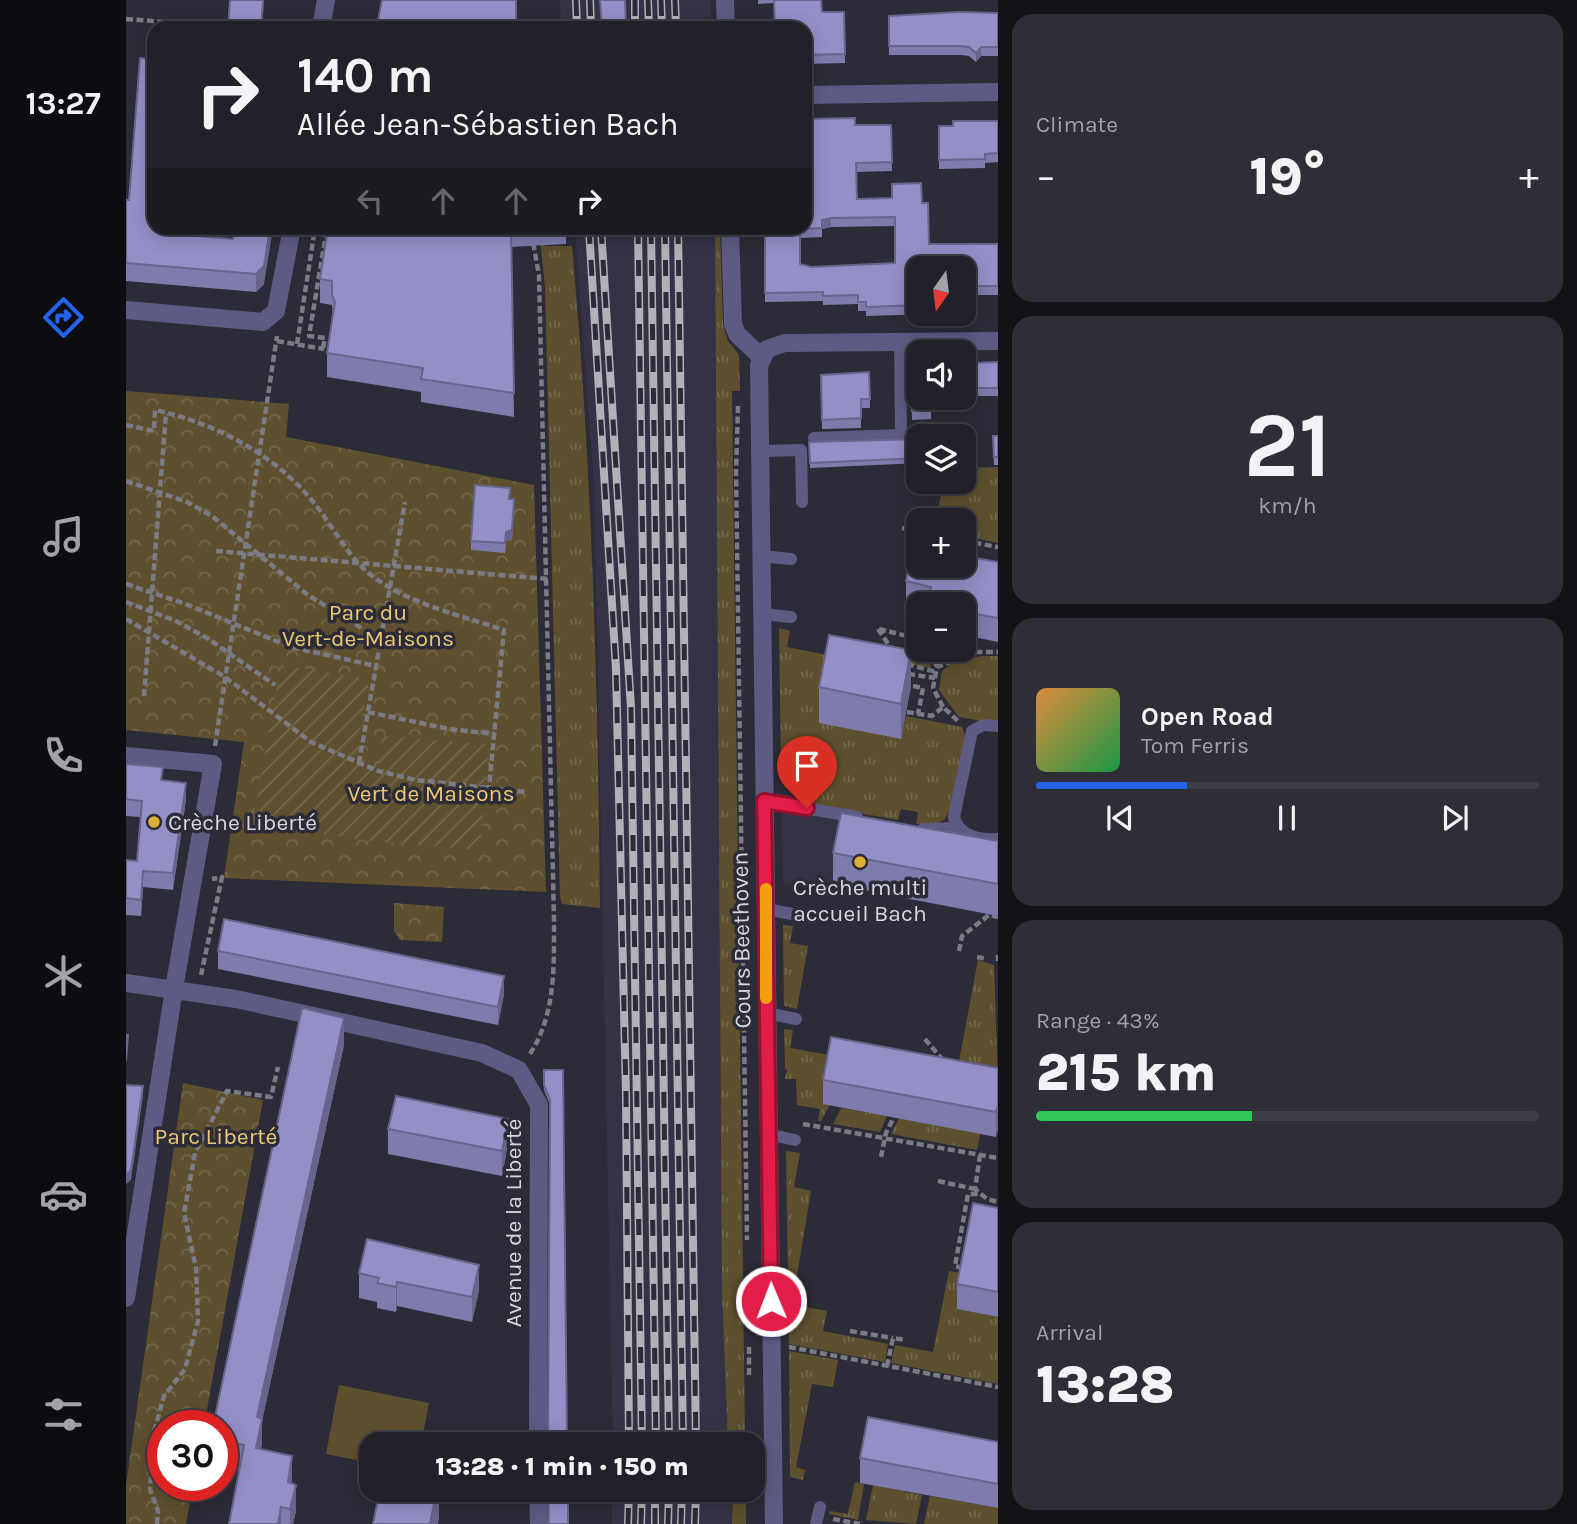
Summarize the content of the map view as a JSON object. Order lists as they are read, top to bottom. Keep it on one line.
{"streets":{"street":["Cours Beethoven","Avenue de la Liberté"]},"parks":["Parc du Vert-de-Maisons","Vert de Maisons","Parc Liberté"],"places":["Crèche Liberté","Crèche multi accueil Bach"],"north":"bottom","page":{"tabs":"13:27","tile":["Climate",["21","km/h"],["Range · 43%","215 km"],["Arrival","13:28"]],"turn":["140 m","Allée Jean-Sébastien Bach"],"heat":["−","19°","+"],"map_buttons":["+","−"],"song":["Open Road","Tom Ferris"],"limit":"30","trip":"13:28 · 1 min · 150 m"}}
